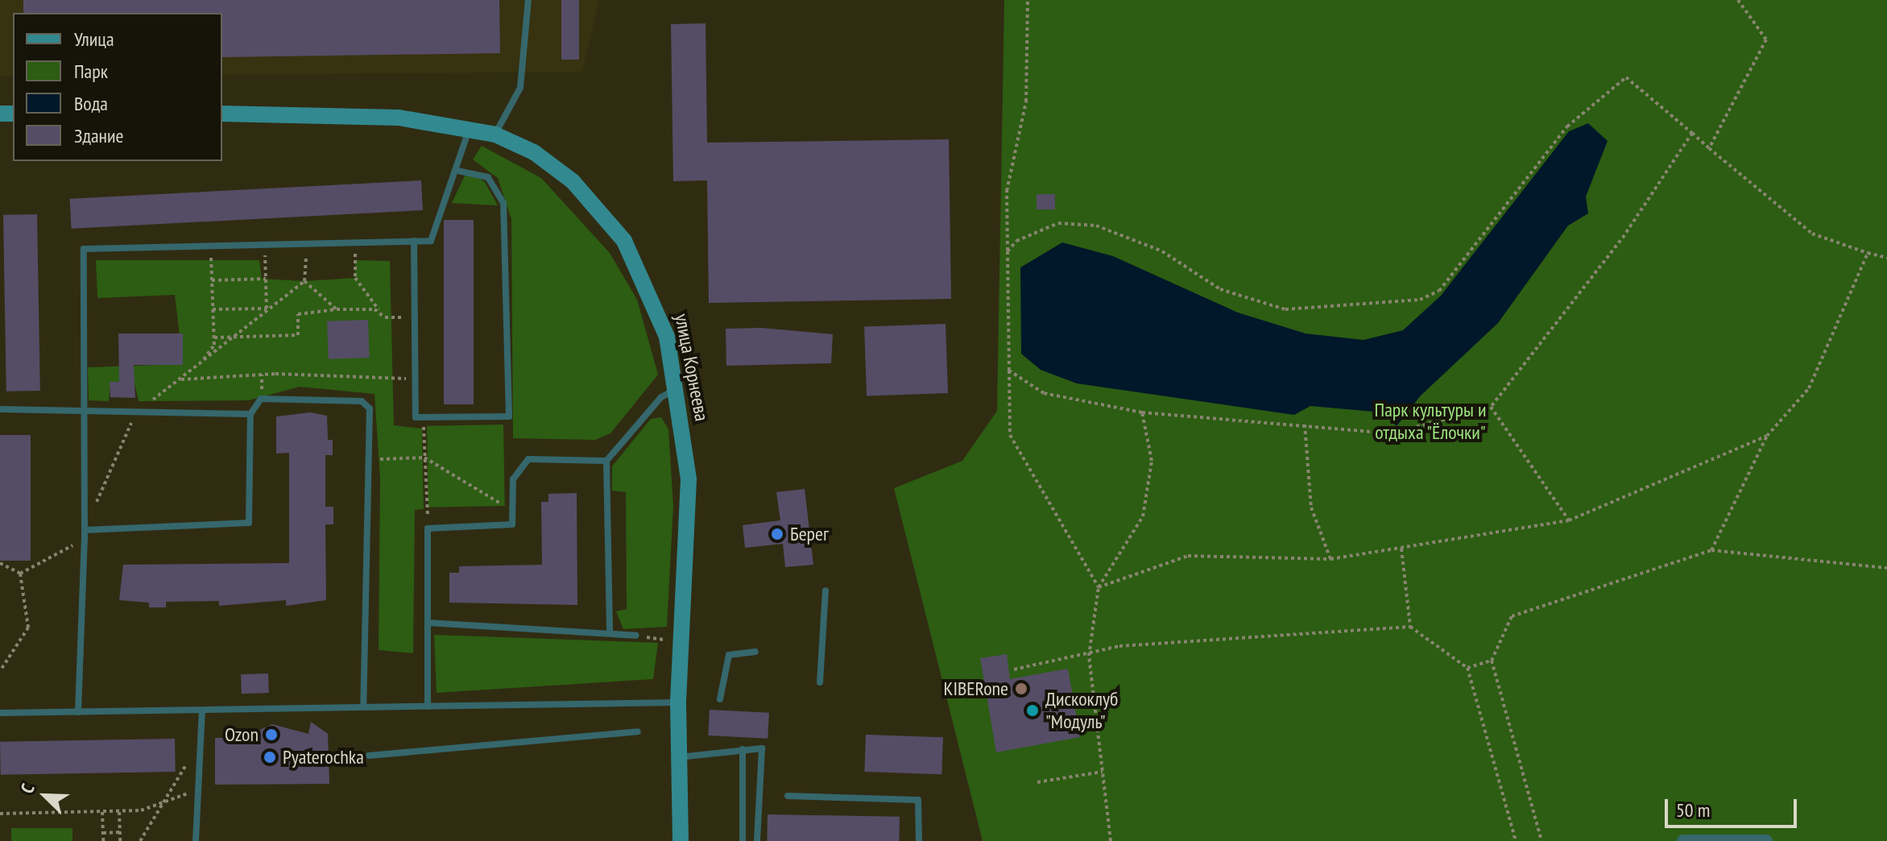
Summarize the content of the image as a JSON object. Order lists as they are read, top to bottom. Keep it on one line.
{"streets":{"street":["улица Корнеева"]},"parks":["Парк культуры и отдыха \"Ёлочки\""],"places":["Берег","KIBERone","Дискоклуб \"Модуль\"","Ozon","Pyaterochka"],"legend":["Улица","Парк","Вода","Здание"],"scale_bar":"50 m","north":"top left"}
